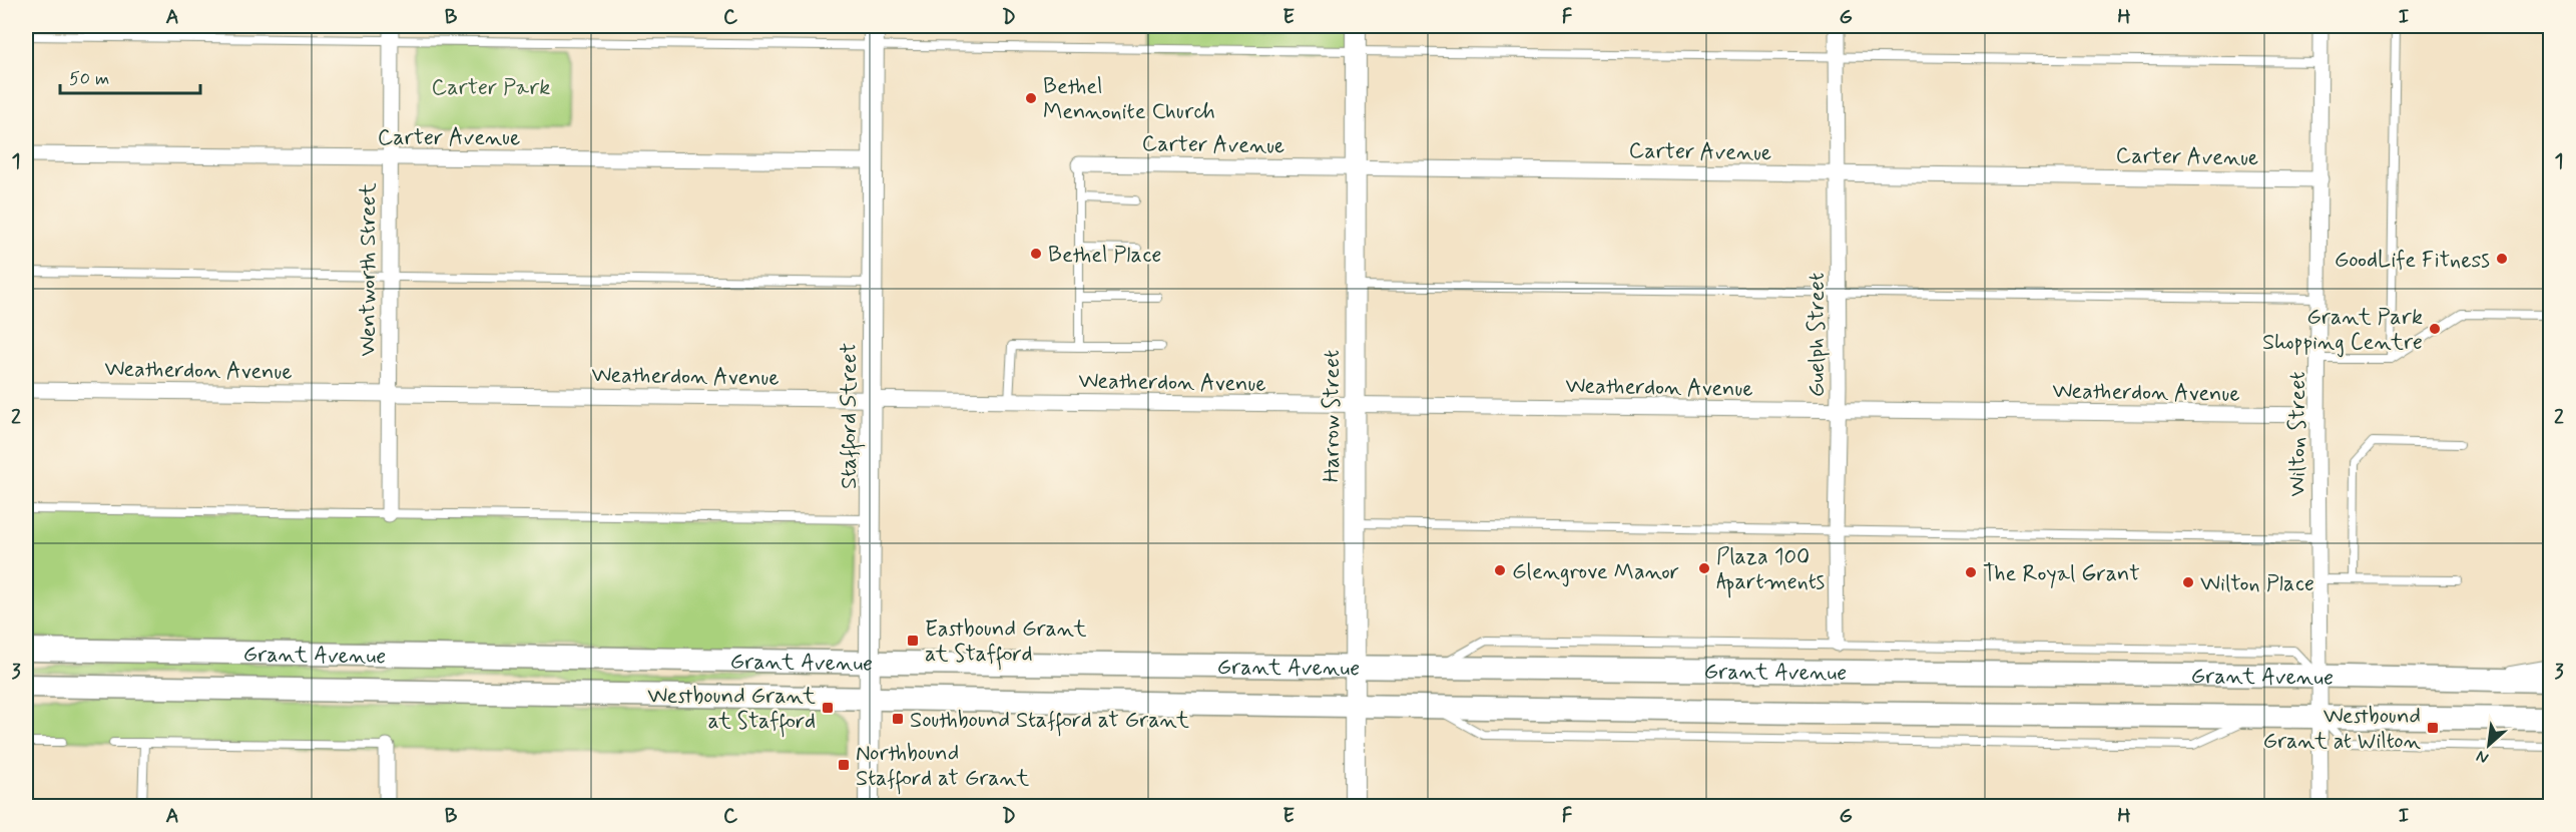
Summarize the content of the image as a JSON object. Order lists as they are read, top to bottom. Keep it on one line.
{"streets":{"main road":["Grant Avenue"],"street":["Carter Avenue","Wentworth Street","Guelph Street","Weatherdon Avenue","Stafford Street","Harrow Street","Wilton Street"]},"crossings":[["Carter Avenue","Wentworth Street"],["Carter Avenue","Guelph Street"],["Carter Avenue","Stafford Street"],["Carter Avenue","Harrow Street"],["Carter Avenue","Wilton Street"],["Wentworth Street","Weatherdon Avenue"],["Guelph Street","Weatherdon Avenue"],["Weatherdon Avenue","Stafford Street"],["Weatherdon Avenue","Harrow Street"],["Weatherdon Avenue","Wilton Street"],["Stafford Street","Grant Avenue"],["Harrow Street","Grant Avenue"],["Wilton Street","Grant Avenue"]],"parks":["Carter Park"],"places":{"other":["Bethel Mennonite Church","Bethel Place","GoodLife Fitness","Grant Park Shopping Centre","Plaza 100 Apartments","Glengrove Manor","The Royal Grant","Wilton Place"],"transit":["Eastbound Grant at Stafford","Westbound Grant at Stafford","Southbound Stafford at Grant","Westbound Grant at Wilton","Northbound Stafford at Grant"]},"scale_bar":"50 m","north":"bottom left","grid":{"columns":["A","B","C","D","E","F","G","H","I"],"rows":["1","2","3"]}}
